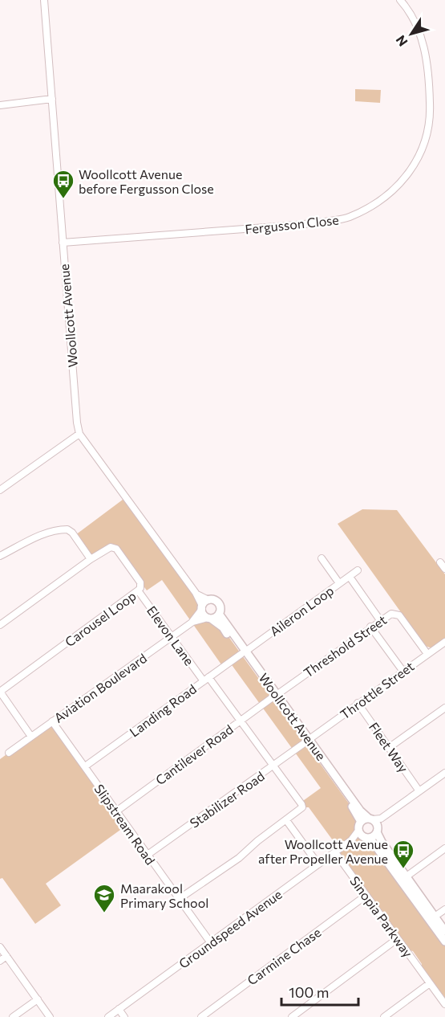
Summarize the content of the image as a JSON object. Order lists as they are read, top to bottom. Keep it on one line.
{"streets":{"main road":["Woollcott Avenue"],"street":["Fergusson Close","Aileron Loop","Carousel Loop","Elevon Lane","Threshold Street","Aviation Boulevard","Throttle Street","Landing Road","Fleet Way","Cantilever Road","Stabilizer Road","Slipstream Road","Sinopia Parkway","Groundspeed Avenue","Carmine Chase"]},"crossings":[["Fergusson Close","Woollcott Avenue"],["Woollcott Avenue","Aileron Loop"],["Woollcott Avenue","Threshold Street"],["Woollcott Avenue","Aviation Boulevard"],["Woollcott Avenue","Throttle Street"],["Woollcott Avenue","Landing Road"],["Woollcott Avenue","Cantilever Road"],["Woollcott Avenue","Stabilizer Road"],["Aileron Loop","Landing Road"],["Carousel Loop","Elevon Lane"],["Elevon Lane","Aviation Boulevard"],["Elevon Lane","Landing Road"],["Elevon Lane","Cantilever Road"],["Elevon Lane","Stabilizer Road"],["Threshold Street","Throttle Street"],["Threshold Street","Cantilever Road"],["Aviation Boulevard","Slipstream Road"],["Throttle Street","Fleet Way"],["Throttle Street","Stabilizer Road"],["Landing Road","Slipstream Road"],["Cantilever Road","Slipstream Road"],["Stabilizer Road","Slipstream Road"],["Slipstream Road","Groundspeed Avenue"],["Sinopia Parkway","Groundspeed Avenue"],["Sinopia Parkway","Carmine Chase"]],"places":{"bus stop":["Woollcott Avenue before Fergusson Close","Woollcott Avenue after Propeller Avenue"],"school or university":["Maarakool Primary School"]},"scale_bar":"100 m","north":"bottom left"}
